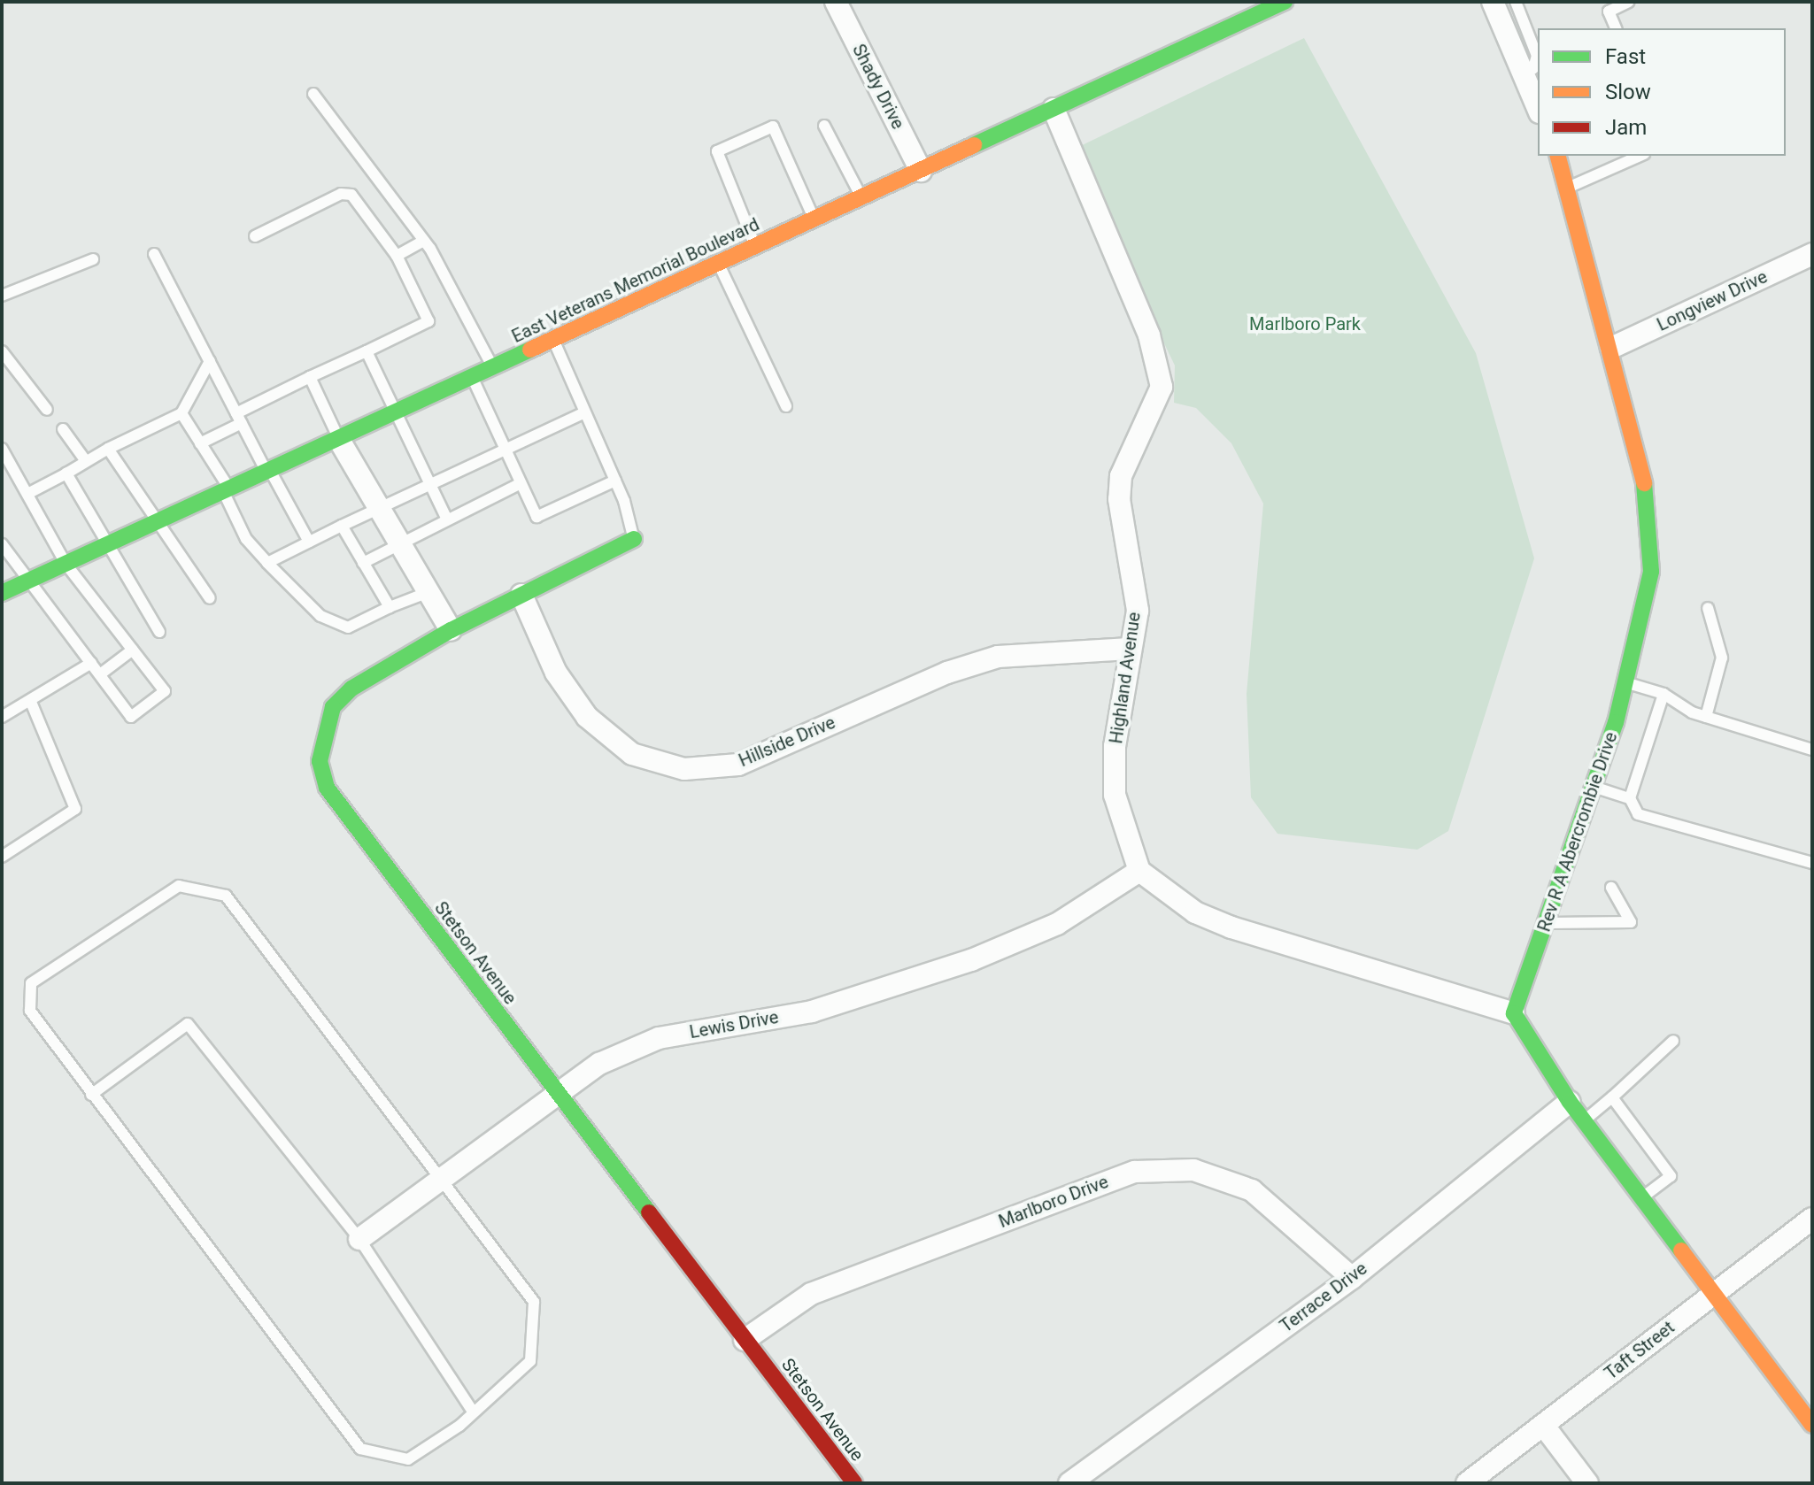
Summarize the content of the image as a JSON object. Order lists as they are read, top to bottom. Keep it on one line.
{"streets":{"street":["Shady Drive","East Veterans Memorial Boulevard","Longview Drive","Highland Avenue","Hillside Drive","Rev R A Abercrombie Drive","Stetson Avenue","Lewis Drive","Marlboro Drive","Terrace Drive","Taft Street"]},"crossings":[["Shady Drive","East Veterans Memorial Boulevard"],["East Veterans Memorial Boulevard","Highland Avenue"],["Longview Drive","Rev R A Abercrombie Drive"],["Highland Avenue","Hillside Drive"],["Highland Avenue","Lewis Drive"],["Hillside Drive","Stetson Avenue"],["Stetson Avenue","Lewis Drive"],["Stetson Avenue","Marlboro Drive"],["Marlboro Drive","Terrace Drive"]],"parks":["Marlboro Park"],"legend":["Fast","Slow","Jam"]}
